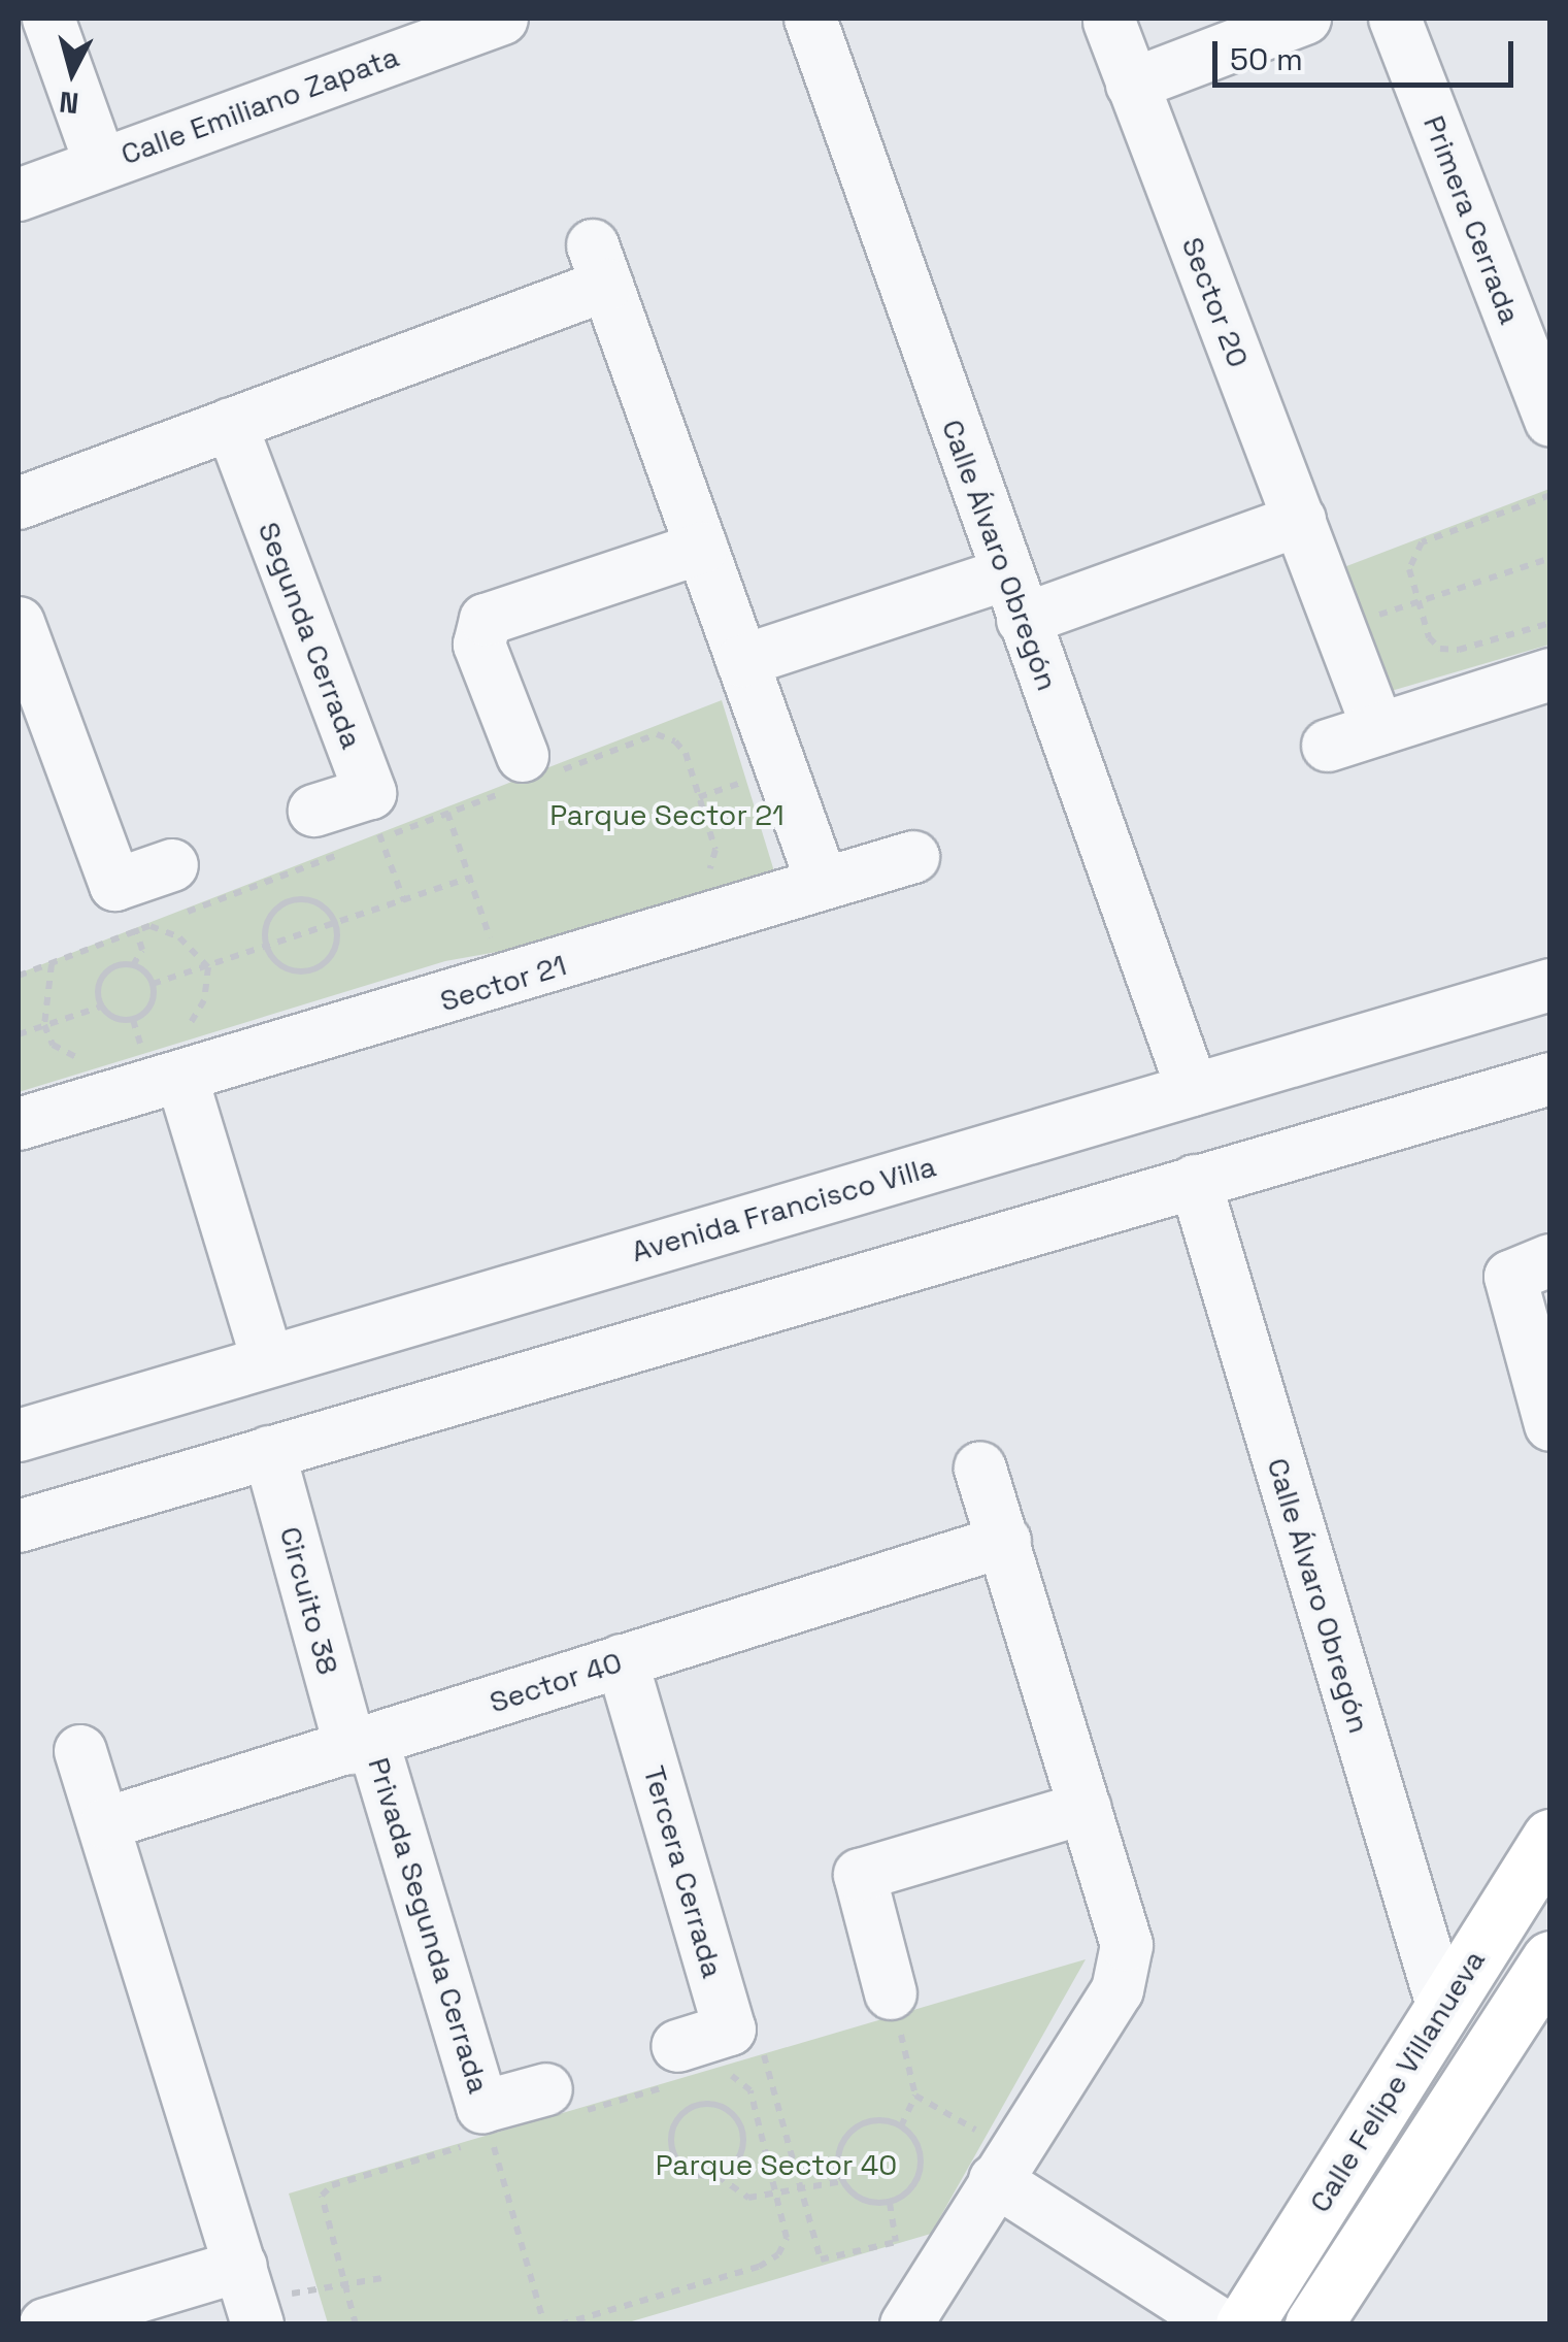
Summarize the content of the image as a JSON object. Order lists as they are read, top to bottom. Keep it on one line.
{"streets":{"main road":["Calle Felipe Villanueva"],"street":["Calle Emiliano Zapata","Primera Cerrada","Sector 20","Calle Álvaro Obregón","Segunda Cerrada","Sector 21","Avenida Francisco Villa","Circuito 38","Sector 40","Tercera Cerrada","Privada Segunda Cerrada"]},"crossings":[["Calle Álvaro Obregón","Avenida Francisco Villa"],["Calle Álvaro Obregón","Calle Felipe Villanueva"],["Circuito 38","Sector 40"],["Circuito 38","Privada Segunda Cerrada"],["Sector 40","Tercera Cerrada"],["Sector 40","Privada Segunda Cerrada"]],"parks":["Parque Sector 21","Parque Sector 40"],"scale_bar":"50 m","north":"bottom"}
